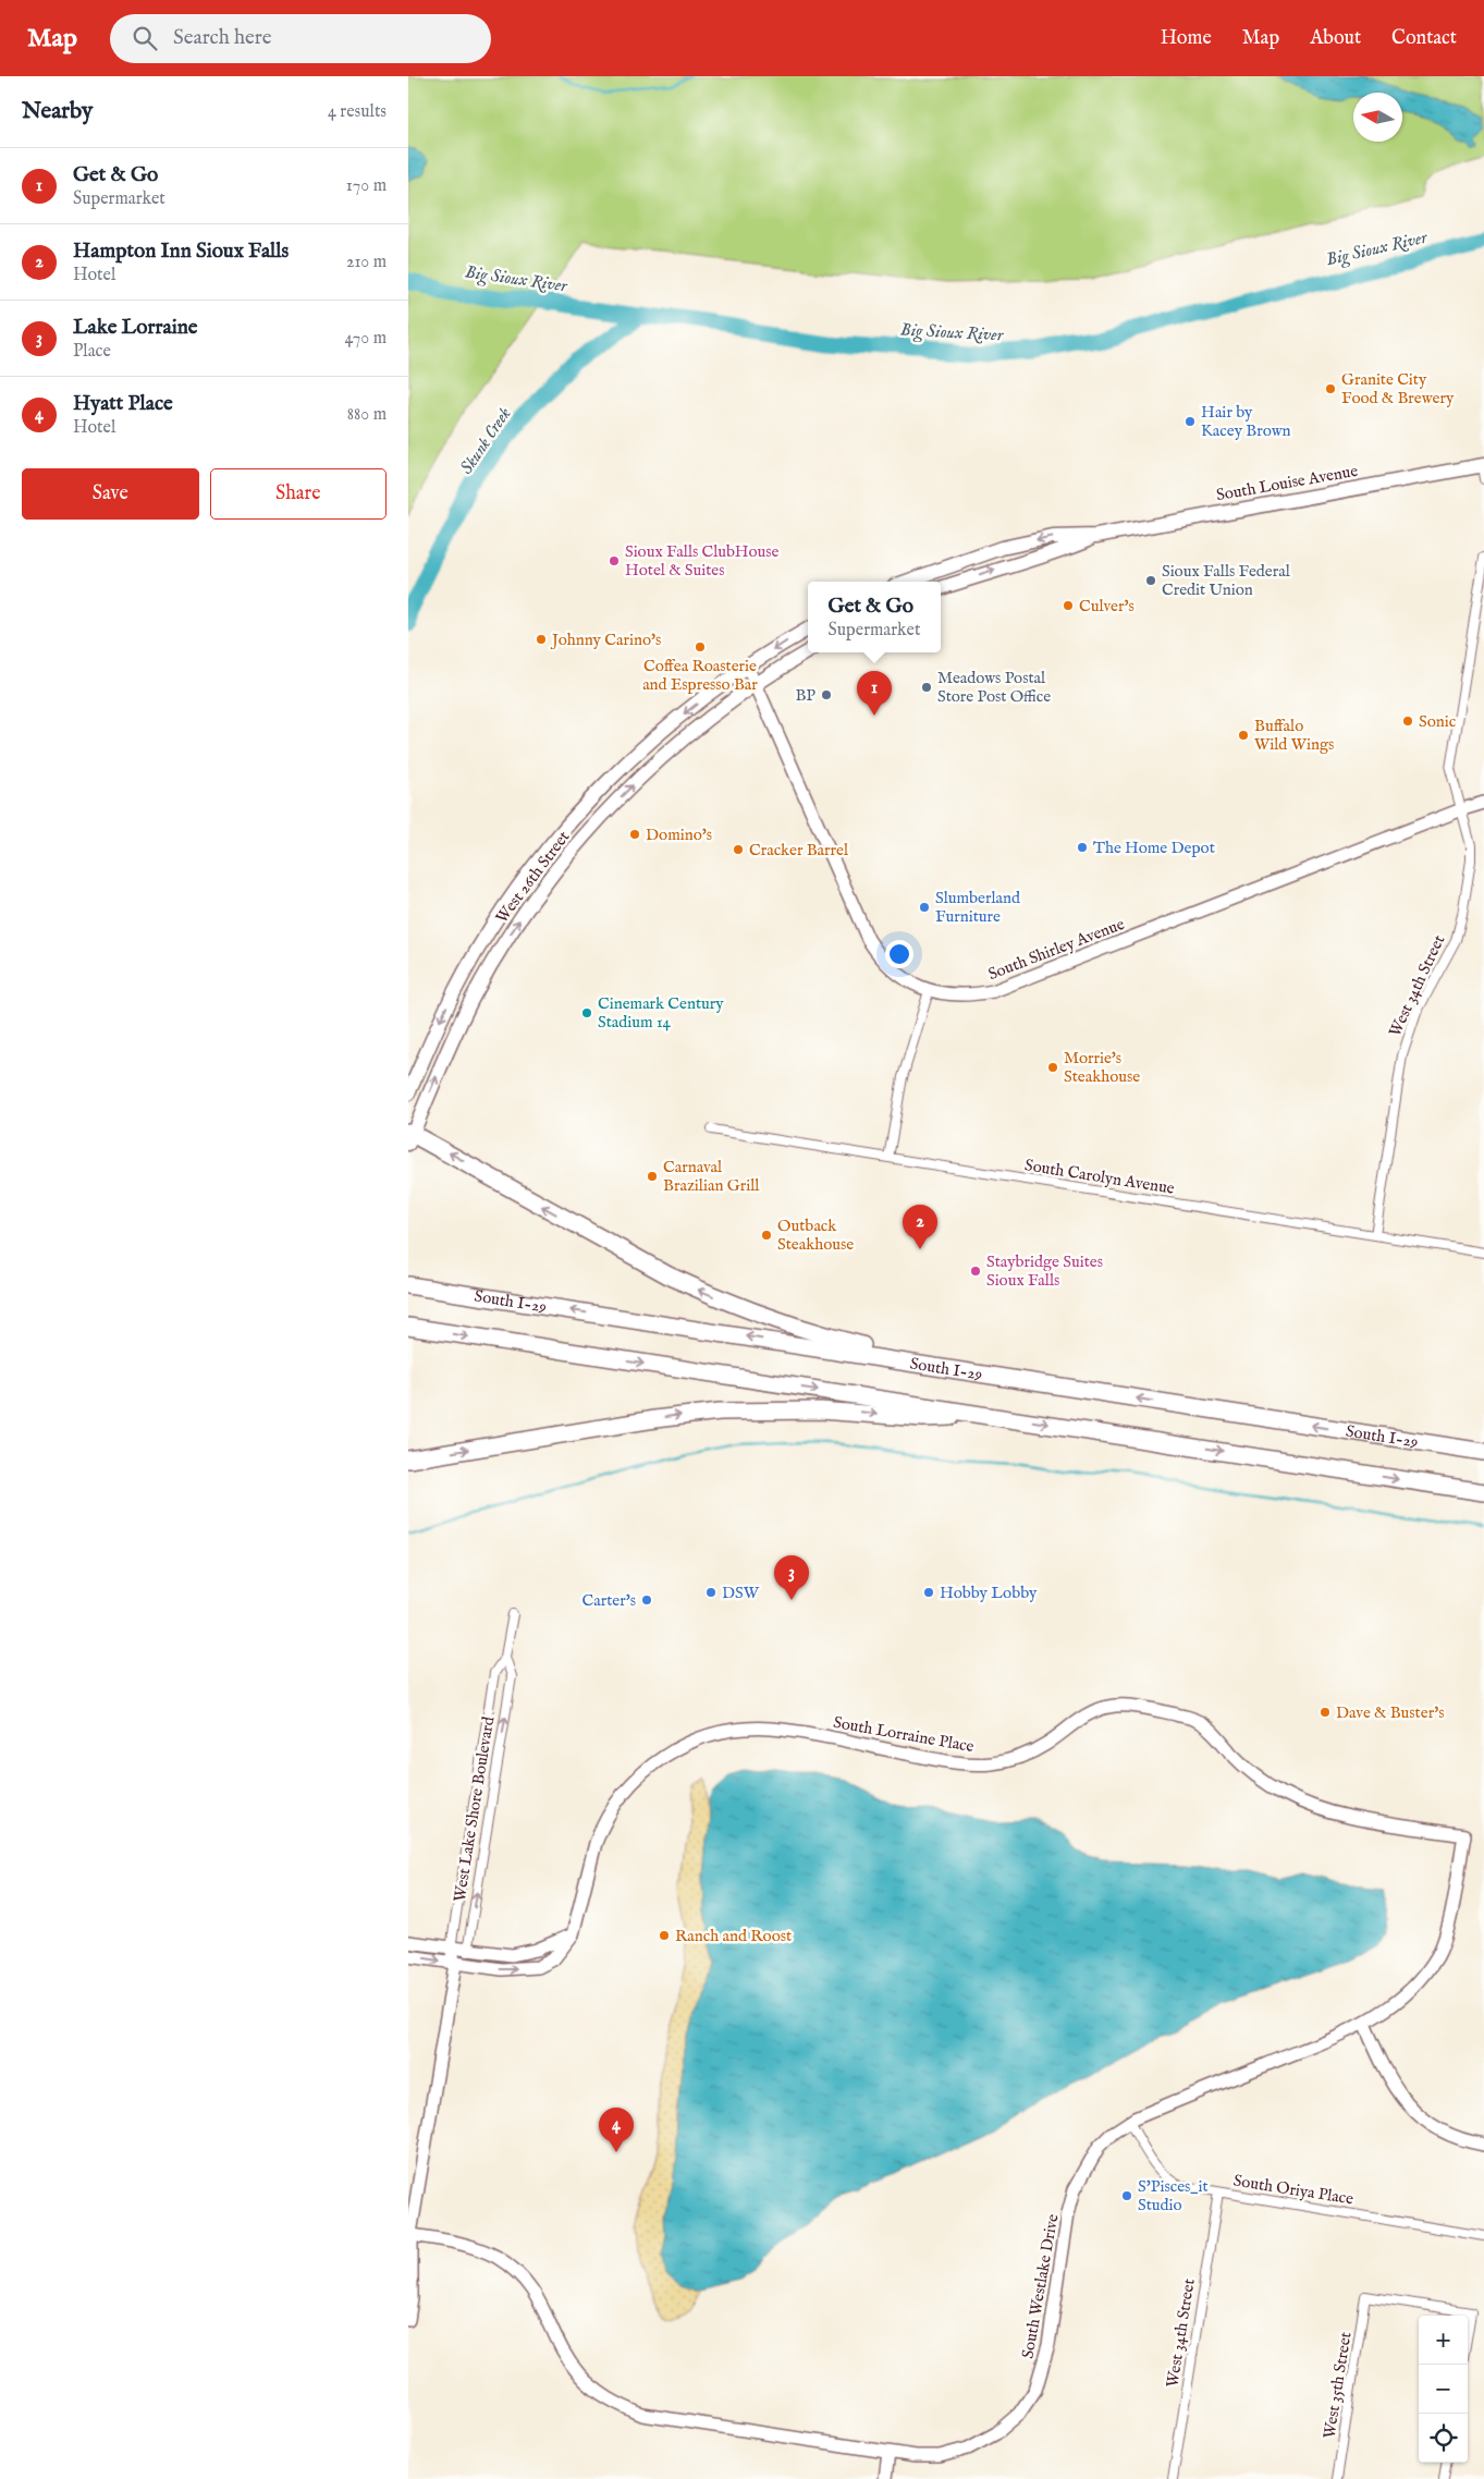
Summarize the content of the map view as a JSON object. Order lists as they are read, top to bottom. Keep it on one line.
{"streets":{"highway":["South I-29"],"main road":["South Louise Avenue","West 26th Street"],"street":["South Shirley Avenue","West 34th Street","South Carolyn Avenue","South Lorraine Place","West Lake Shore Boulevard","South Oriya Place","South Westlake Drive","West 35th Street"]},"crossings":[["West 26th Street","South Shirley Avenue"],["South Shirley Avenue","West 34th Street"],["West 34th Street","South Carolyn Avenue"],["West 34th Street","South Oriya Place"],["South Lorraine Place","West Lake Shore Boulevard"],["South Lorraine Place","South Westlake Drive"],["West Lake Shore Boulevard","South Westlake Drive"],["South Oriya Place","South Westlake Drive"]],"water":["Big Sioux River","Skunk Creek"],"places":["Granite City Food & Brewery","Hair by Kacey Brown","Sioux Falls ClubHouse Hotel & Suites","Sioux Falls Federal Credit Union","Culver's","Johnny Carino's","Coffea Roasterie and Espresso Bar","Meadows Postal Store Post Office","BP","Sonic","Buffalo Wild Wings","Domino's","The Home Depot","Cracker Barrel","Slumberland Furniture","Cinemark Century Stadium 14","Morrie's Steakhouse","Carnaval Brazilian Grill","Outback Steakhouse","Staybridge Suites Sioux Falls","DSW","Hobby Lobby","Carter's","Dave & Buster's","Ranch and Roost","S'Pisces_it Studio"],"north":"left","page":{"header":"Map","search":"Search here","nav":["Home","Map","About","Contact"],"heading":["Nearby","4 results"],"list":[{"mark":"1","name":"Get & Go","note":"Supermarket","value":"170 m"},{"mark":"2","name":"Hampton Inn Sioux Falls","note":"Hotel","value":"210 m"},{"mark":"3","name":"Lake Lorraine","note":"Place","value":"470 m"},{"mark":"4","name":"Hyatt Place","note":"Hotel","value":"880 m"}],"buttons":["Save","Share"],"popup":["Get & Go","Supermarket"],"pins":["1","2","3","4"],"map_buttons":["+","−"]}}
